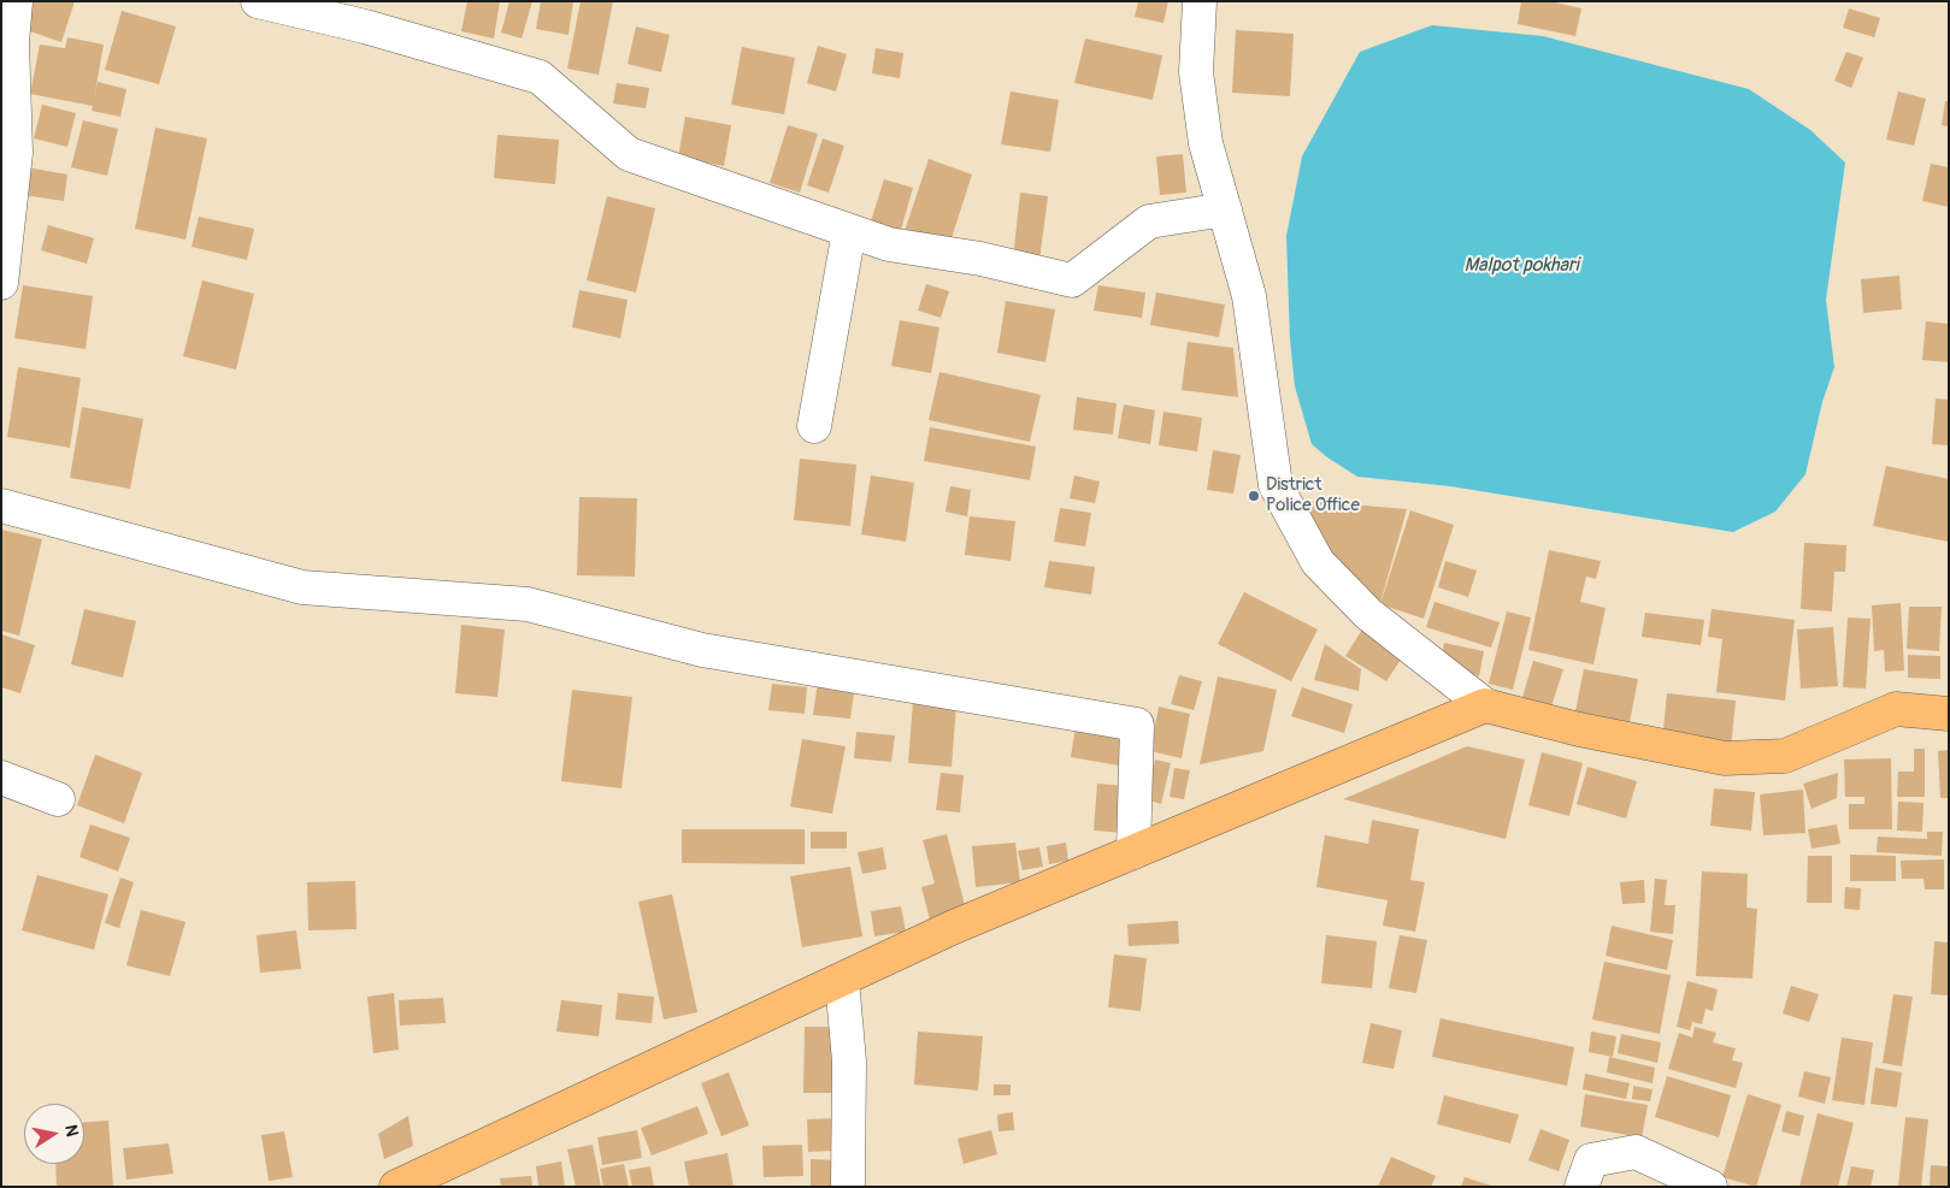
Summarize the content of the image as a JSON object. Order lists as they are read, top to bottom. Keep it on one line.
{"water":["Malpot pokhari"],"places":["District Police Office"],"north":"right"}
